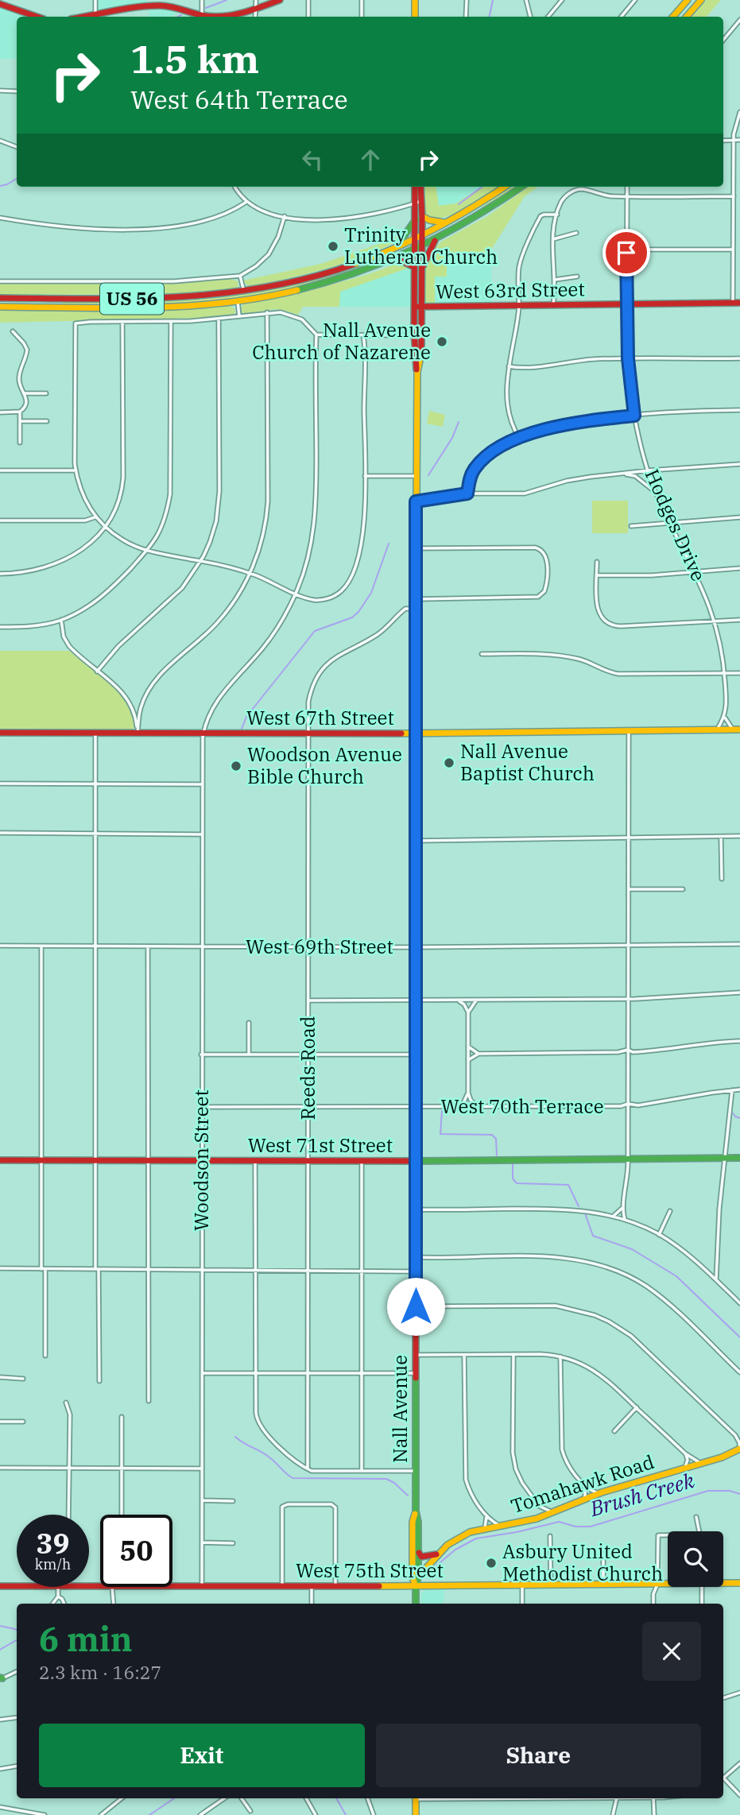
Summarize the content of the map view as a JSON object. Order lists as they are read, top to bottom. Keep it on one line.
{"streets":{"main road":["West 63rd Street","US 56","West 67th Street","West 71st Street","Nall Avenue","Tomahawk Road","West 75th Street"],"street":["Hodges Drive","West 69th Street","Reeds Road","West 70th Terrace","Woodson Street"]},"crossings":[["West 63rd Street","Hodges Drive"],["West 63rd Street","Nall Avenue"],["US 56","Nall Avenue"],["West 67th Street","Reeds Road"],["West 67th Street","Woodson Street"],["West 67th Street","Nall Avenue"],["West 69th Street","Reeds Road"],["West 69th Street","Woodson Street"],["West 69th Street","Nall Avenue"],["Reeds Road","West 70th Terrace"],["Reeds Road","West 71st Street"],["Reeds Road","Nall Avenue"],["West 70th Terrace","Woodson Street"],["West 70th Terrace","Nall Avenue"],["West 71st Street","Woodson Street"],["West 71st Street","Nall Avenue"],["Woodson Street","West 75th Street"],["Nall Avenue","Tomahawk Road"],["Nall Avenue","West 75th Street"]],"water":["Brush Creek"],"places":["Trinity Lutheran Church","Nall Avenue Church of Nazarene","Nall Avenue Baptist Church","Woodson Avenue Bible Church","Asbury United Methodist Church"],"page":{"turn":["1.5 km","West 64th Terrace"],"speed":"39 km/h","limit":"50","heading":["6 min","2.3 km · 16:27"],"buttons":["Exit","Share"]}}
